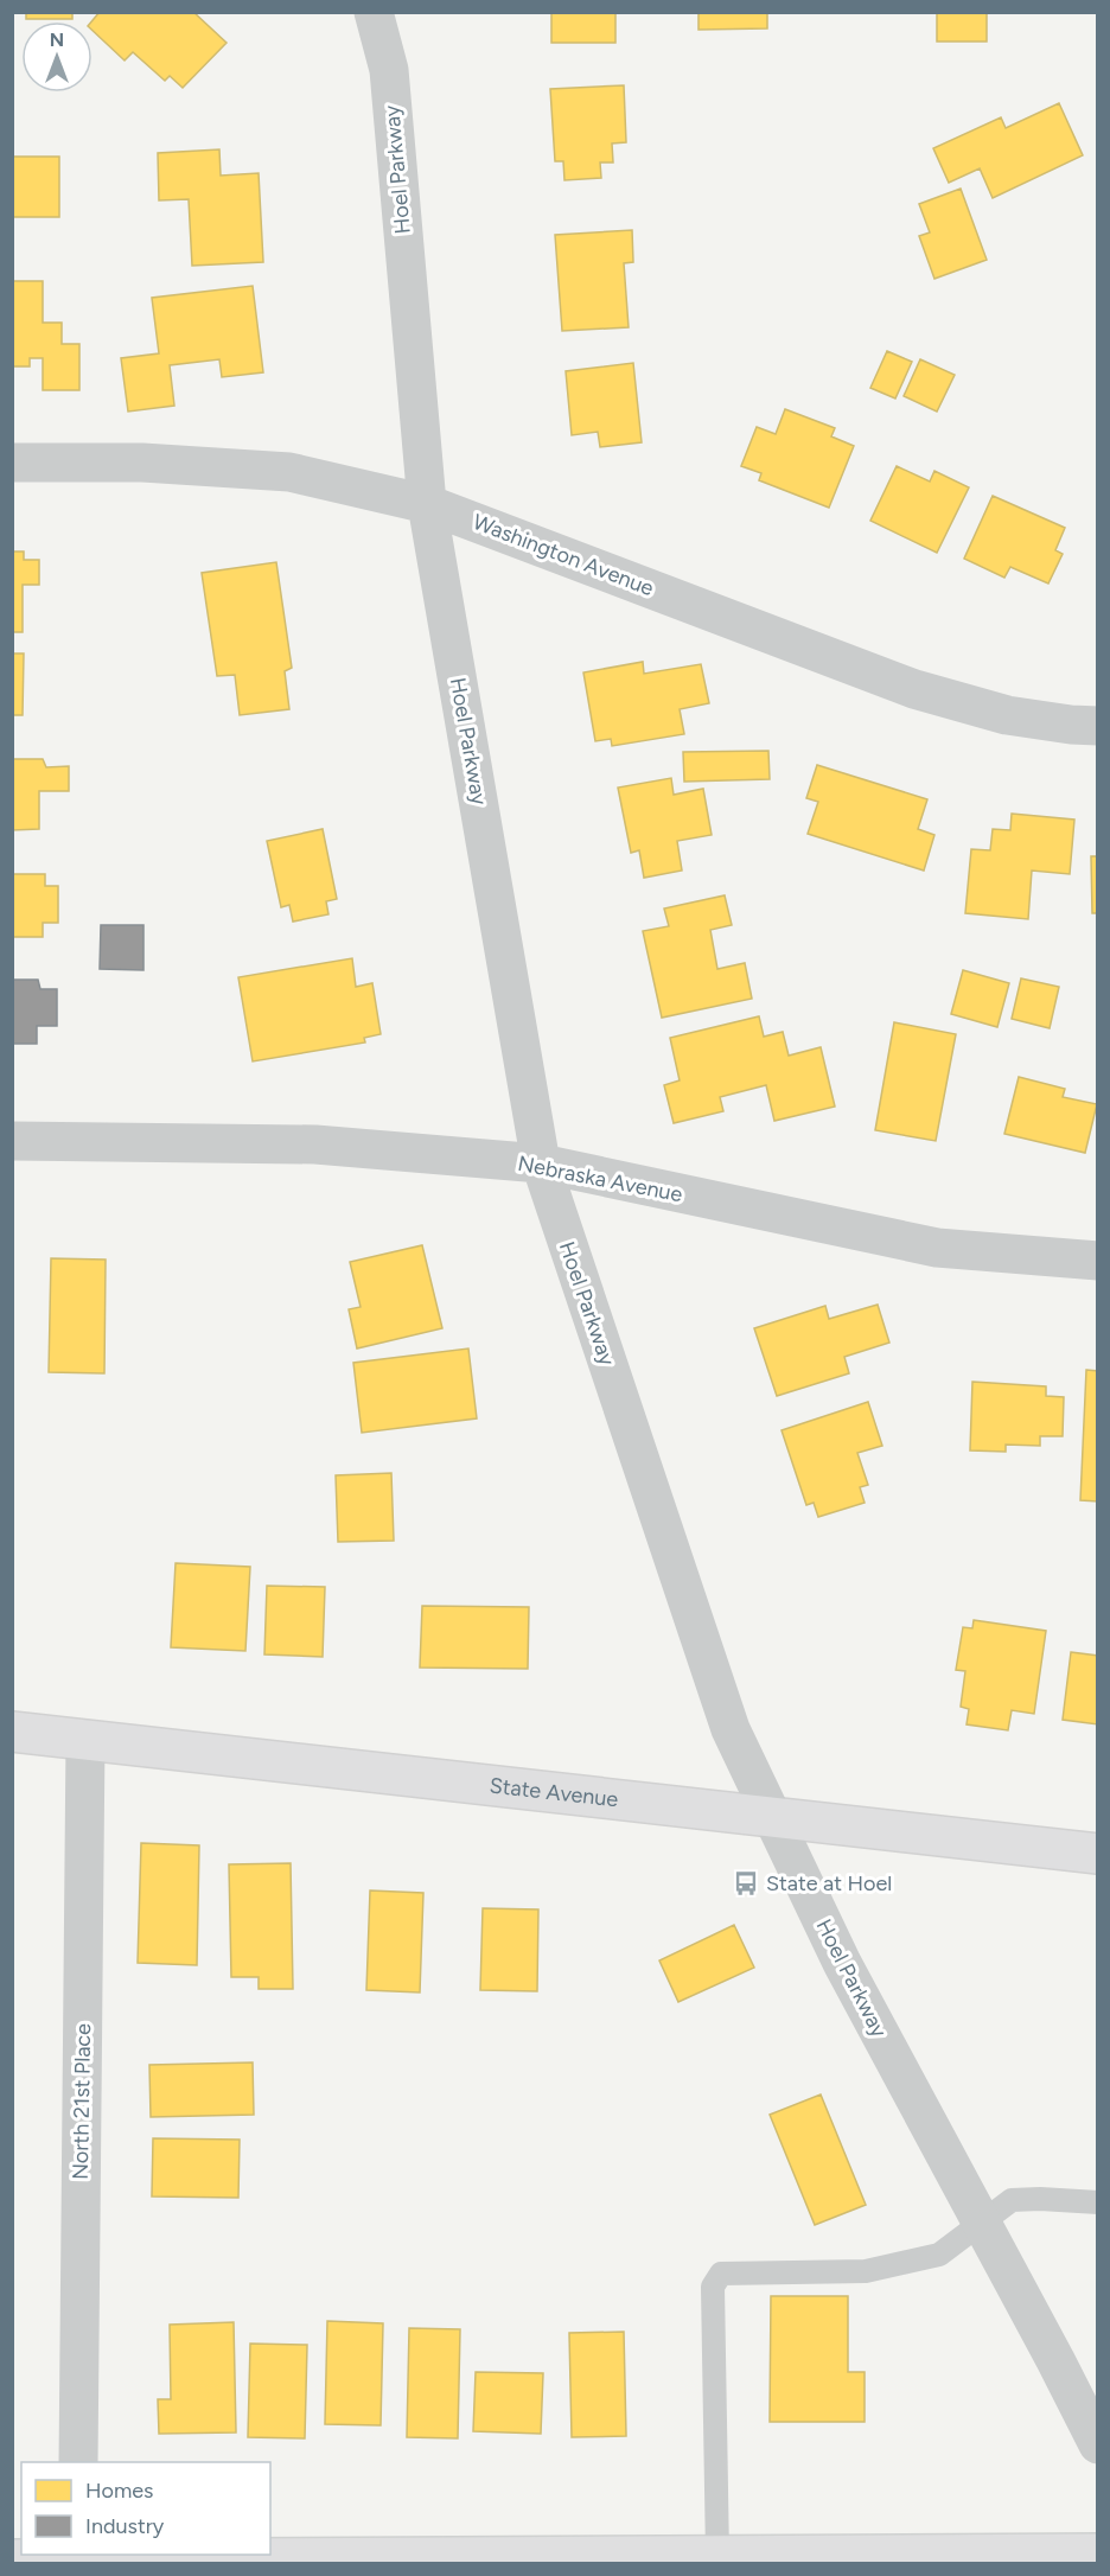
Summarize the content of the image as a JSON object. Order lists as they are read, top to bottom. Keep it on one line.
{"streets":{"main road":["State Avenue"],"street":["Hoel Parkway","Washington Avenue","Nebraska Avenue","North 21st Place"]},"crossings":[["Hoel Parkway","Washington Avenue"],["Hoel Parkway","Nebraska Avenue"],["Hoel Parkway","State Avenue"],["State Avenue","North 21st Place"]],"places":{"bus stop":["State at Hoel"]},"legend":["Homes","Industry"],"north":"top"}
